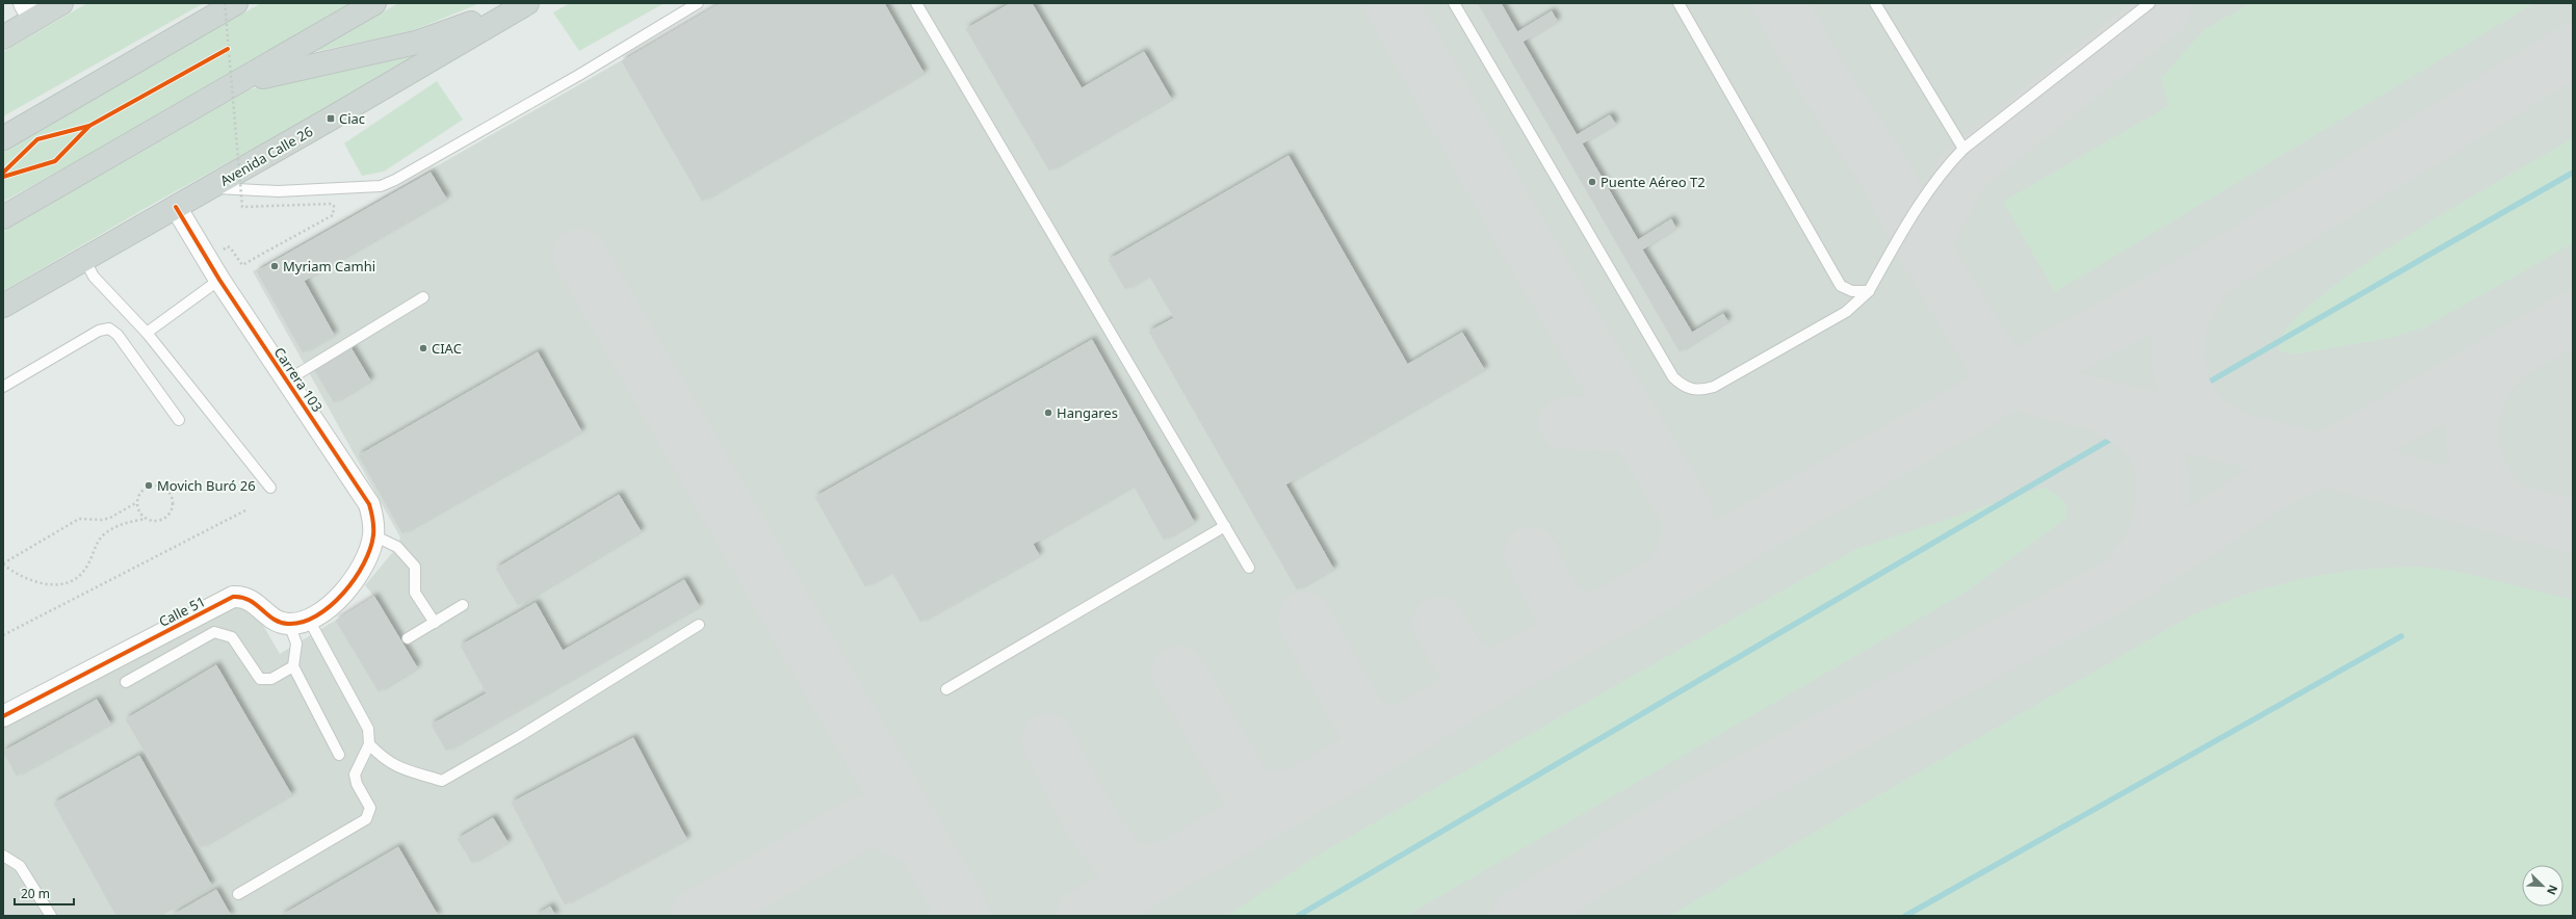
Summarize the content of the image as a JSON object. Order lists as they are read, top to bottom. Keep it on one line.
{"streets":{"main road":["Avenida Calle 26"],"street":["Carrera 103","Calle 51"]},"crossings":[["Avenida Calle 26","Carrera 103"],["Carrera 103","Calle 51"]],"places":{"transit":["Ciac"],"other":["Puente Aéreo T2","Myriam Camhi","CIAC","Hangares","Movich Buró 26"]},"scale_bar":"20 m","north":"bottom right"}
